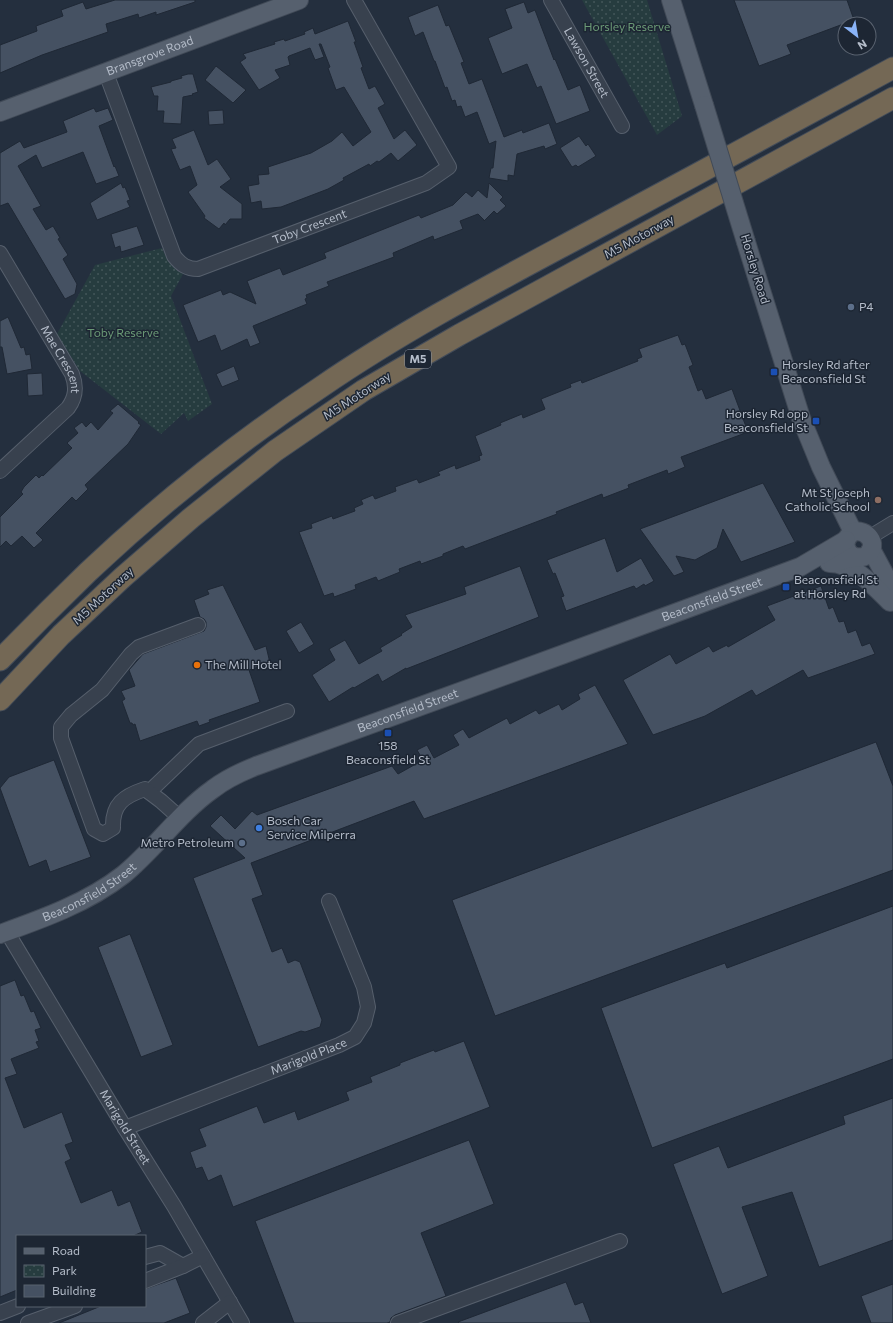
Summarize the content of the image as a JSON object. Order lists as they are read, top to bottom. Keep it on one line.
{"streets":{"highway":["M5 Motorway","M5"],"main road":["Bransgrove Road","Horsley Road","Beaconsfield Street"],"street":["Lawson Street","Toby Crescent","Mae Crescent","Marigold Place","Marigold Street"]},"crossings":[["Bransgrove Road","Toby Crescent"],["Horsley Road","Beaconsfield Street"],["Beaconsfield Street","Marigold Street"],["Marigold Place","Marigold Street"]],"parks":["Horsley Reserve","Toby Reserve"],"places":{"other":["P4","Mt St Joseph Catholic School","The Mill Hotel","Bosch Car Service Milperra","Metro Petroleum"],"transit":["Horsley Rd after Beaconsfield St","Horsley Rd opp Beaconsfield St","Beaconsfield St at Horsley Rd","158 Beaconsfield St"]},"legend":["Road","Park","Building"],"north":"bottom right"}
